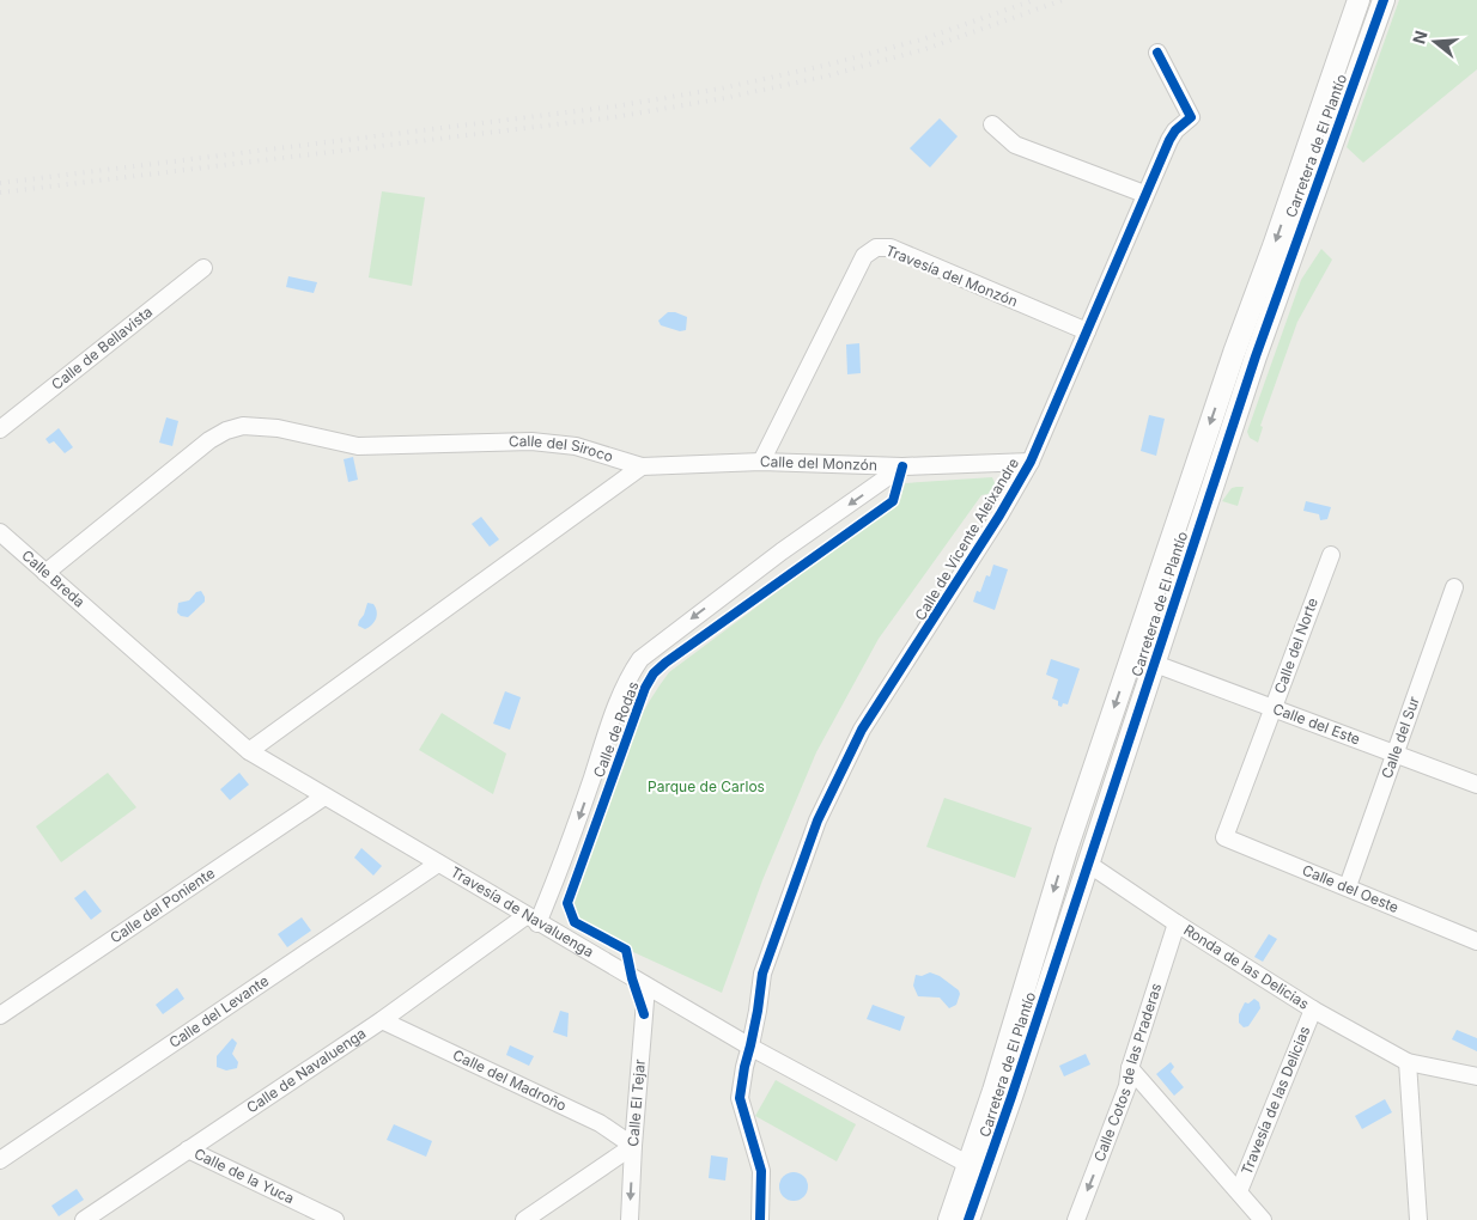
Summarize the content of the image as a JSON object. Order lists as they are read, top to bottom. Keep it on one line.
{"streets":{"street":["Carretera de El Plantío","Travesía del Monzón","Calle de Bellavista","Calle del Siroco","Calle del Monzón","Calle de Vicente Aleixandre","Calle Breda","Calle del Norte","Calle del Este","Calle de Rodas","Calle del Sur","Calle del Oeste","Calle del Poniente","Travesía de Navaluenga","Ronda de las Delicias","Calle del Levante","Calle de Navaluenga","Calle Cotos de las Praderas","Calle del Madroño","Travesía de las Delicias","Calle El Tejar","Calle de la Yuca"]},"crossings":[["Carretera de El Plantío","Calle del Este"],["Carretera de El Plantío","Travesía de Navaluenga"],["Carretera de El Plantío","Ronda de las Delicias"],["Travesía del Monzón","Calle del Monzón"],["Travesía del Monzón","Calle de Vicente Aleixandre"],["Calle del Siroco","Calle del Monzón"],["Calle del Siroco","Calle Breda"],["Calle del Siroco","Travesía de Navaluenga"],["Calle del Monzón","Calle de Vicente Aleixandre"],["Calle del Monzón","Calle de Rodas"],["Calle de Vicente Aleixandre","Travesía de Navaluenga"],["Calle Breda","Travesía de Navaluenga"],["Calle del Norte","Calle del Este"],["Calle del Norte","Calle del Oeste"],["Calle del Este","Calle del Sur"],["Calle de Rodas","Travesía de Navaluenga"],["Calle de Rodas","Calle de Navaluenga"],["Calle del Sur","Calle del Oeste"],["Calle del Poniente","Travesía de Navaluenga"],["Travesía de Navaluenga","Calle del Levante"],["Travesía de Navaluenga","Calle de Navaluenga"],["Travesía de Navaluenga","Calle El Tejar"],["Ronda de las Delicias","Calle Cotos de las Praderas"],["Ronda de las Delicias","Travesía de las Delicias"],["Calle de Navaluenga","Calle del Madroño"],["Calle de Navaluenga","Calle de la Yuca"],["Calle del Madroño","Calle El Tejar"]],"one_way":["Calle de Rodas","Calle Cotos de las Praderas"],"parks":["Parque de Carlos"],"north":"left"}
